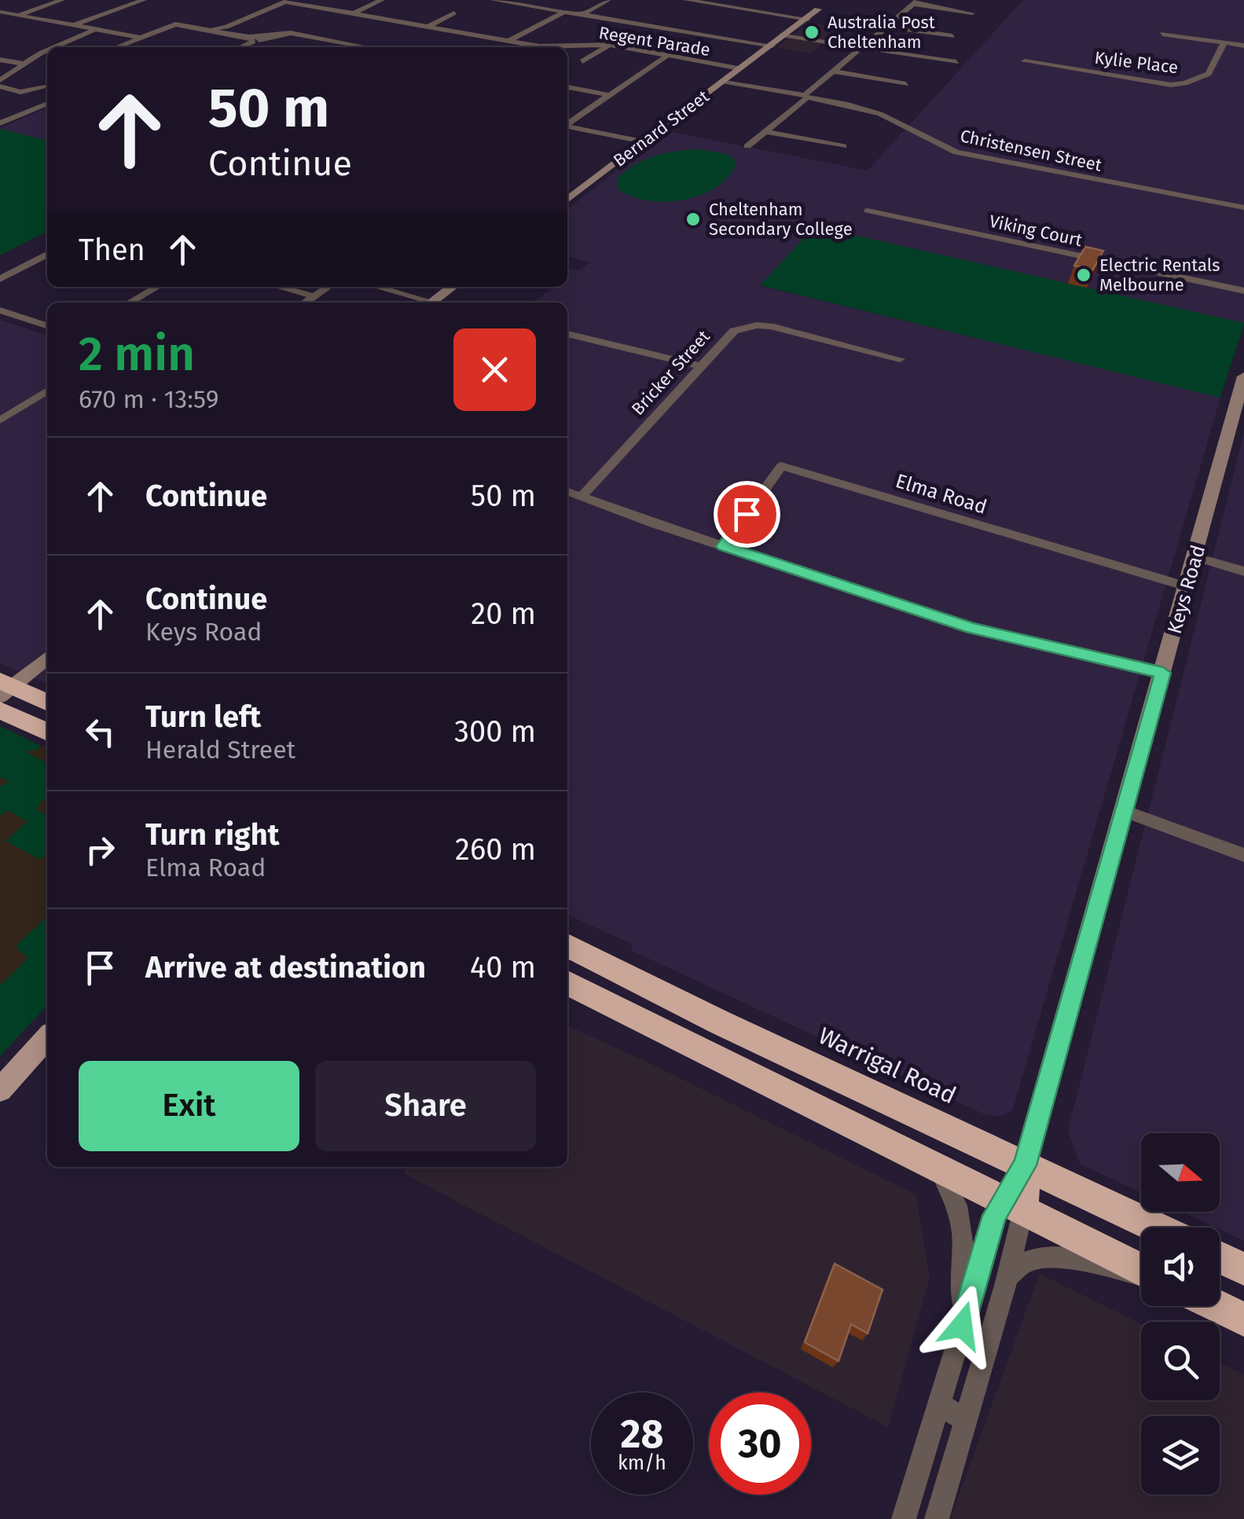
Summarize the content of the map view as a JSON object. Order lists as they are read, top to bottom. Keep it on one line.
{"streets":{"highway":["Warrigal Road"],"street":["Regent Parade","Kylie Place","Bernard Street","Christensen Street","Viking Court","Bricker Street","Elma Road","Keys Road"]},"crossings":[["Regent Parade","Bernard Street"],["Bernard Street","Christensen Street"],["Elma Road","Keys Road"],["Keys Road","Warrigal Road"]],"places":["Australia Post Cheltenham","Cheltenham Secondary College","Electric Rentals Melbourne"],"north":"right","page":{"turn":["50 m","Continue"],"then":"Then","heading":["2 min","670 m · 13:59"],"list":[{"name":"Continue","value":"50 m"},{"name":"Continue","note":"Keys Road","value":"20 m"},{"name":"Turn left","note":"Herald Street","value":"300 m"},{"name":"Turn right","note":"Elma Road","value":"260 m"},{"name":"Arrive at destination","value":"40 m"}],"buttons":["Exit","Share"],"speed":"28 km/h","limit":"30"}}
